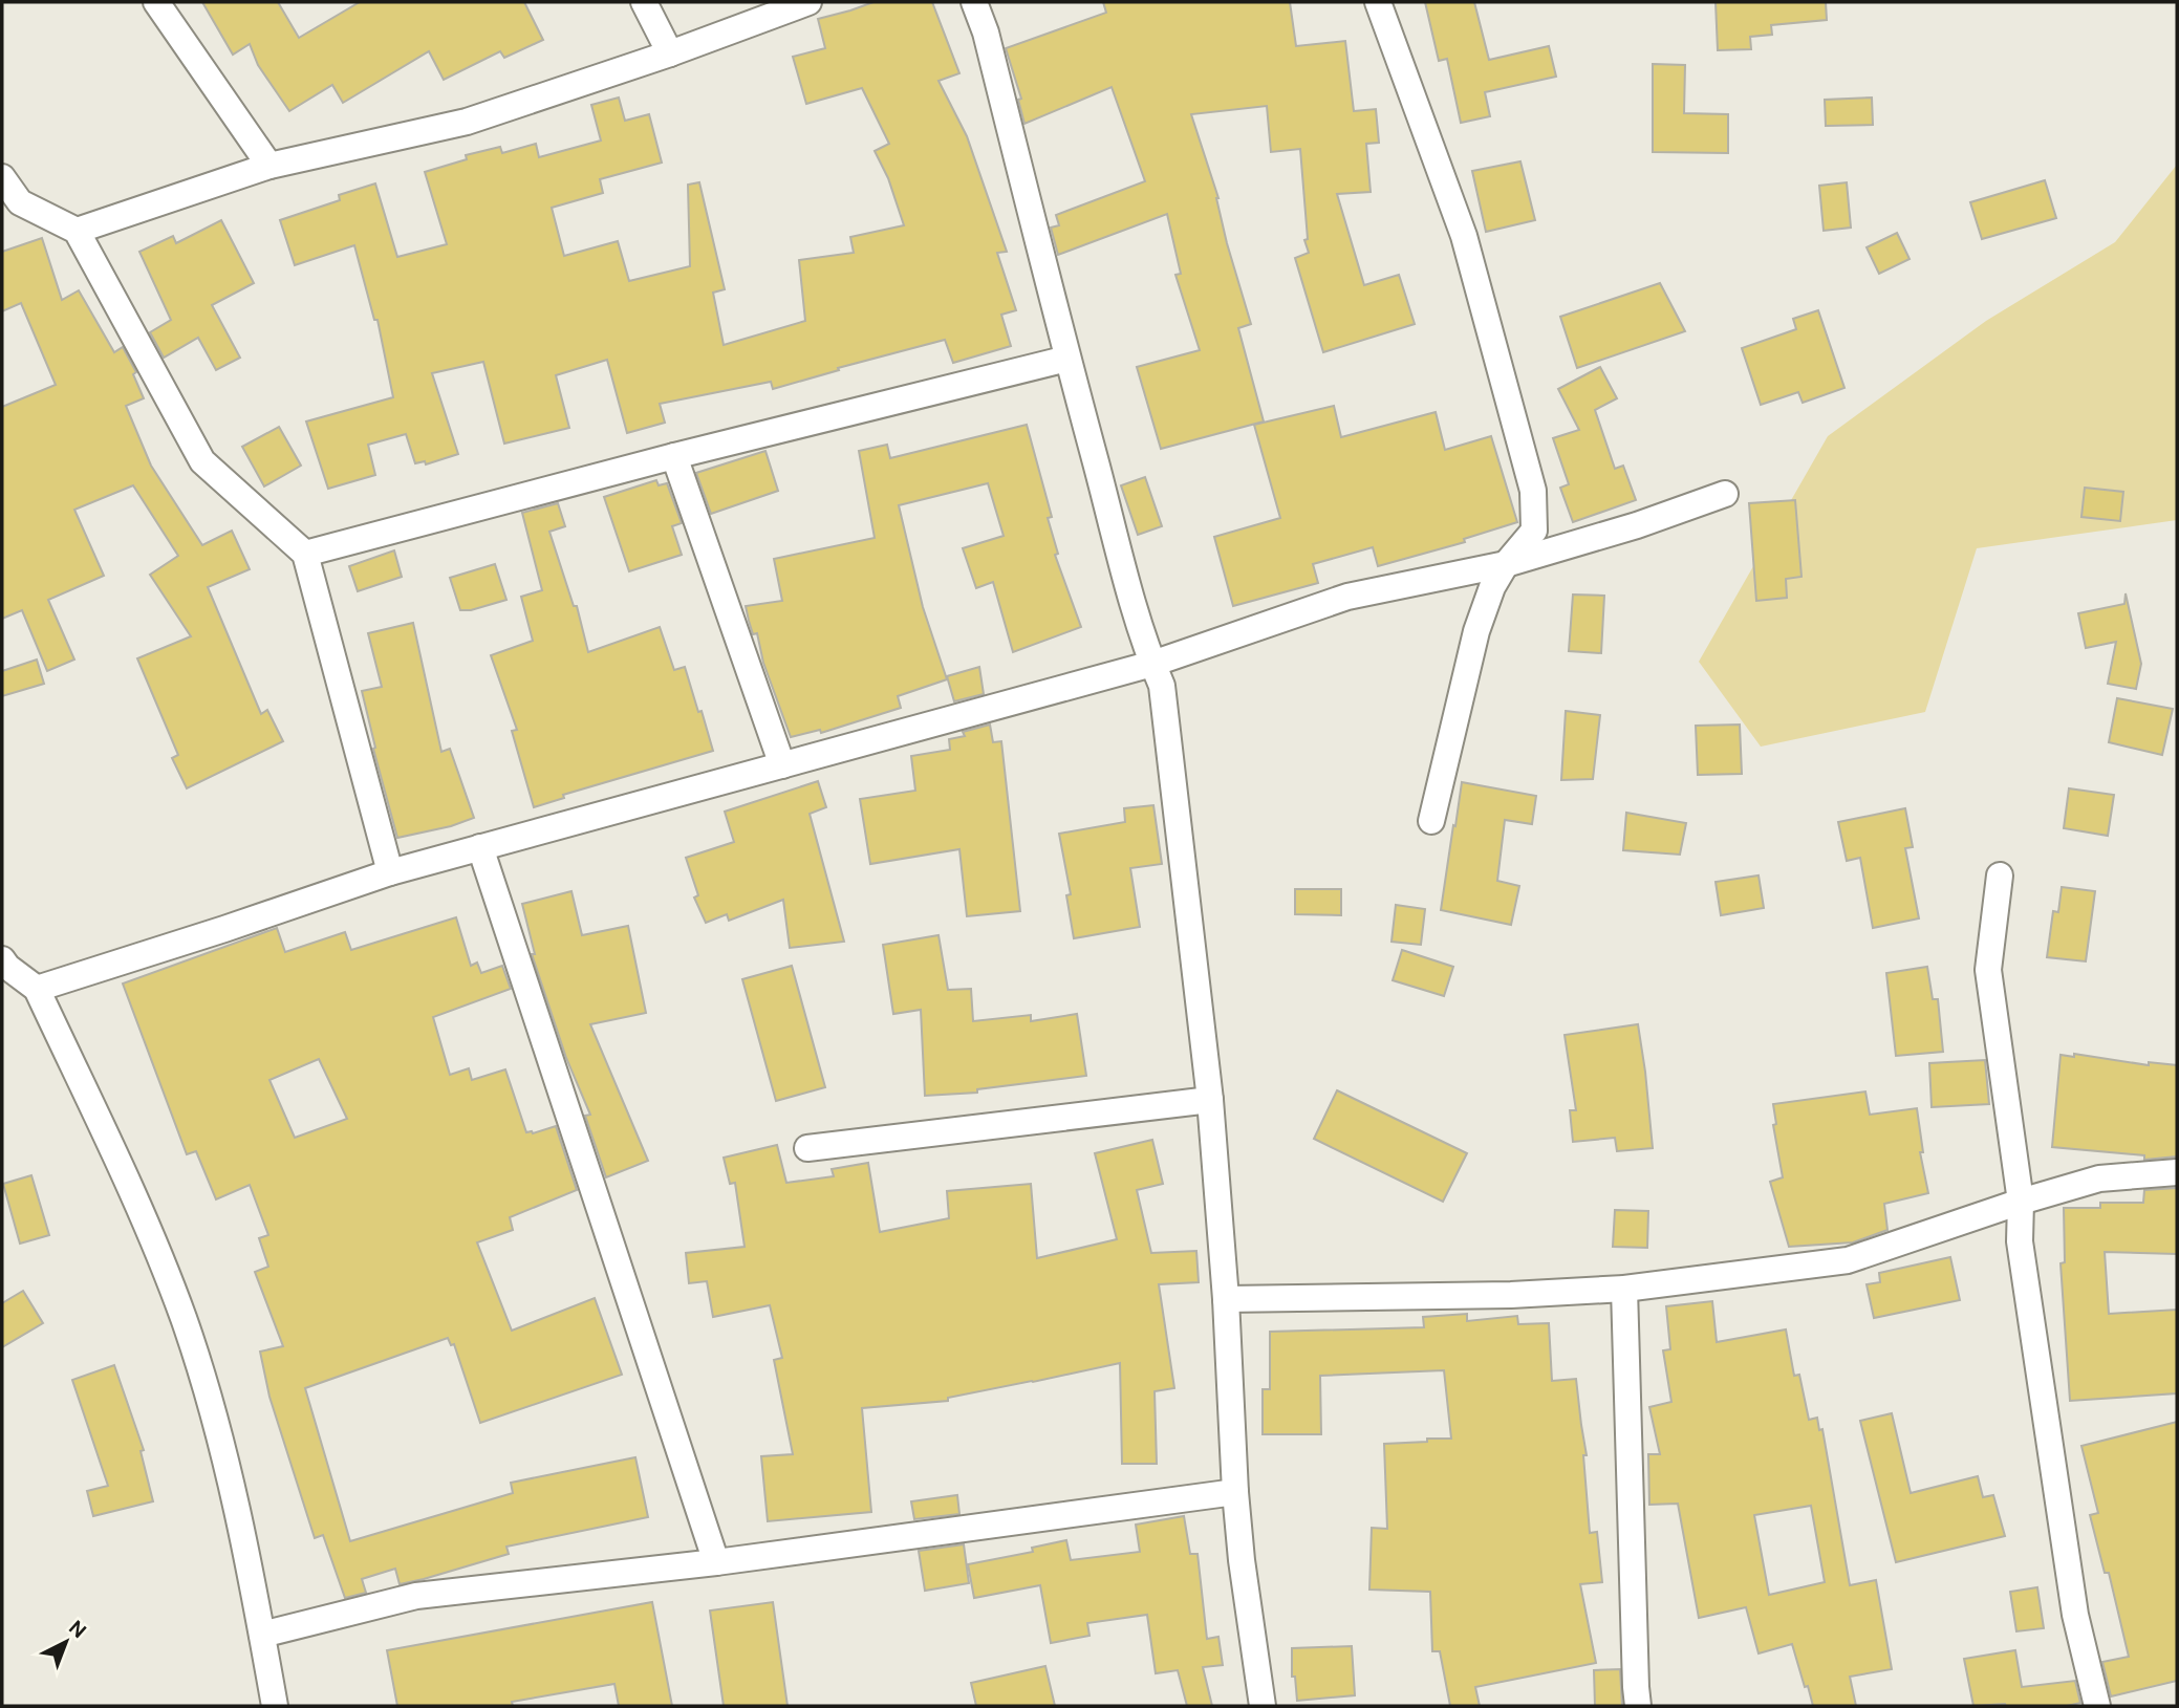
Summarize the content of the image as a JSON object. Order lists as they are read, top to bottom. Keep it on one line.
{"north":"top right"}
